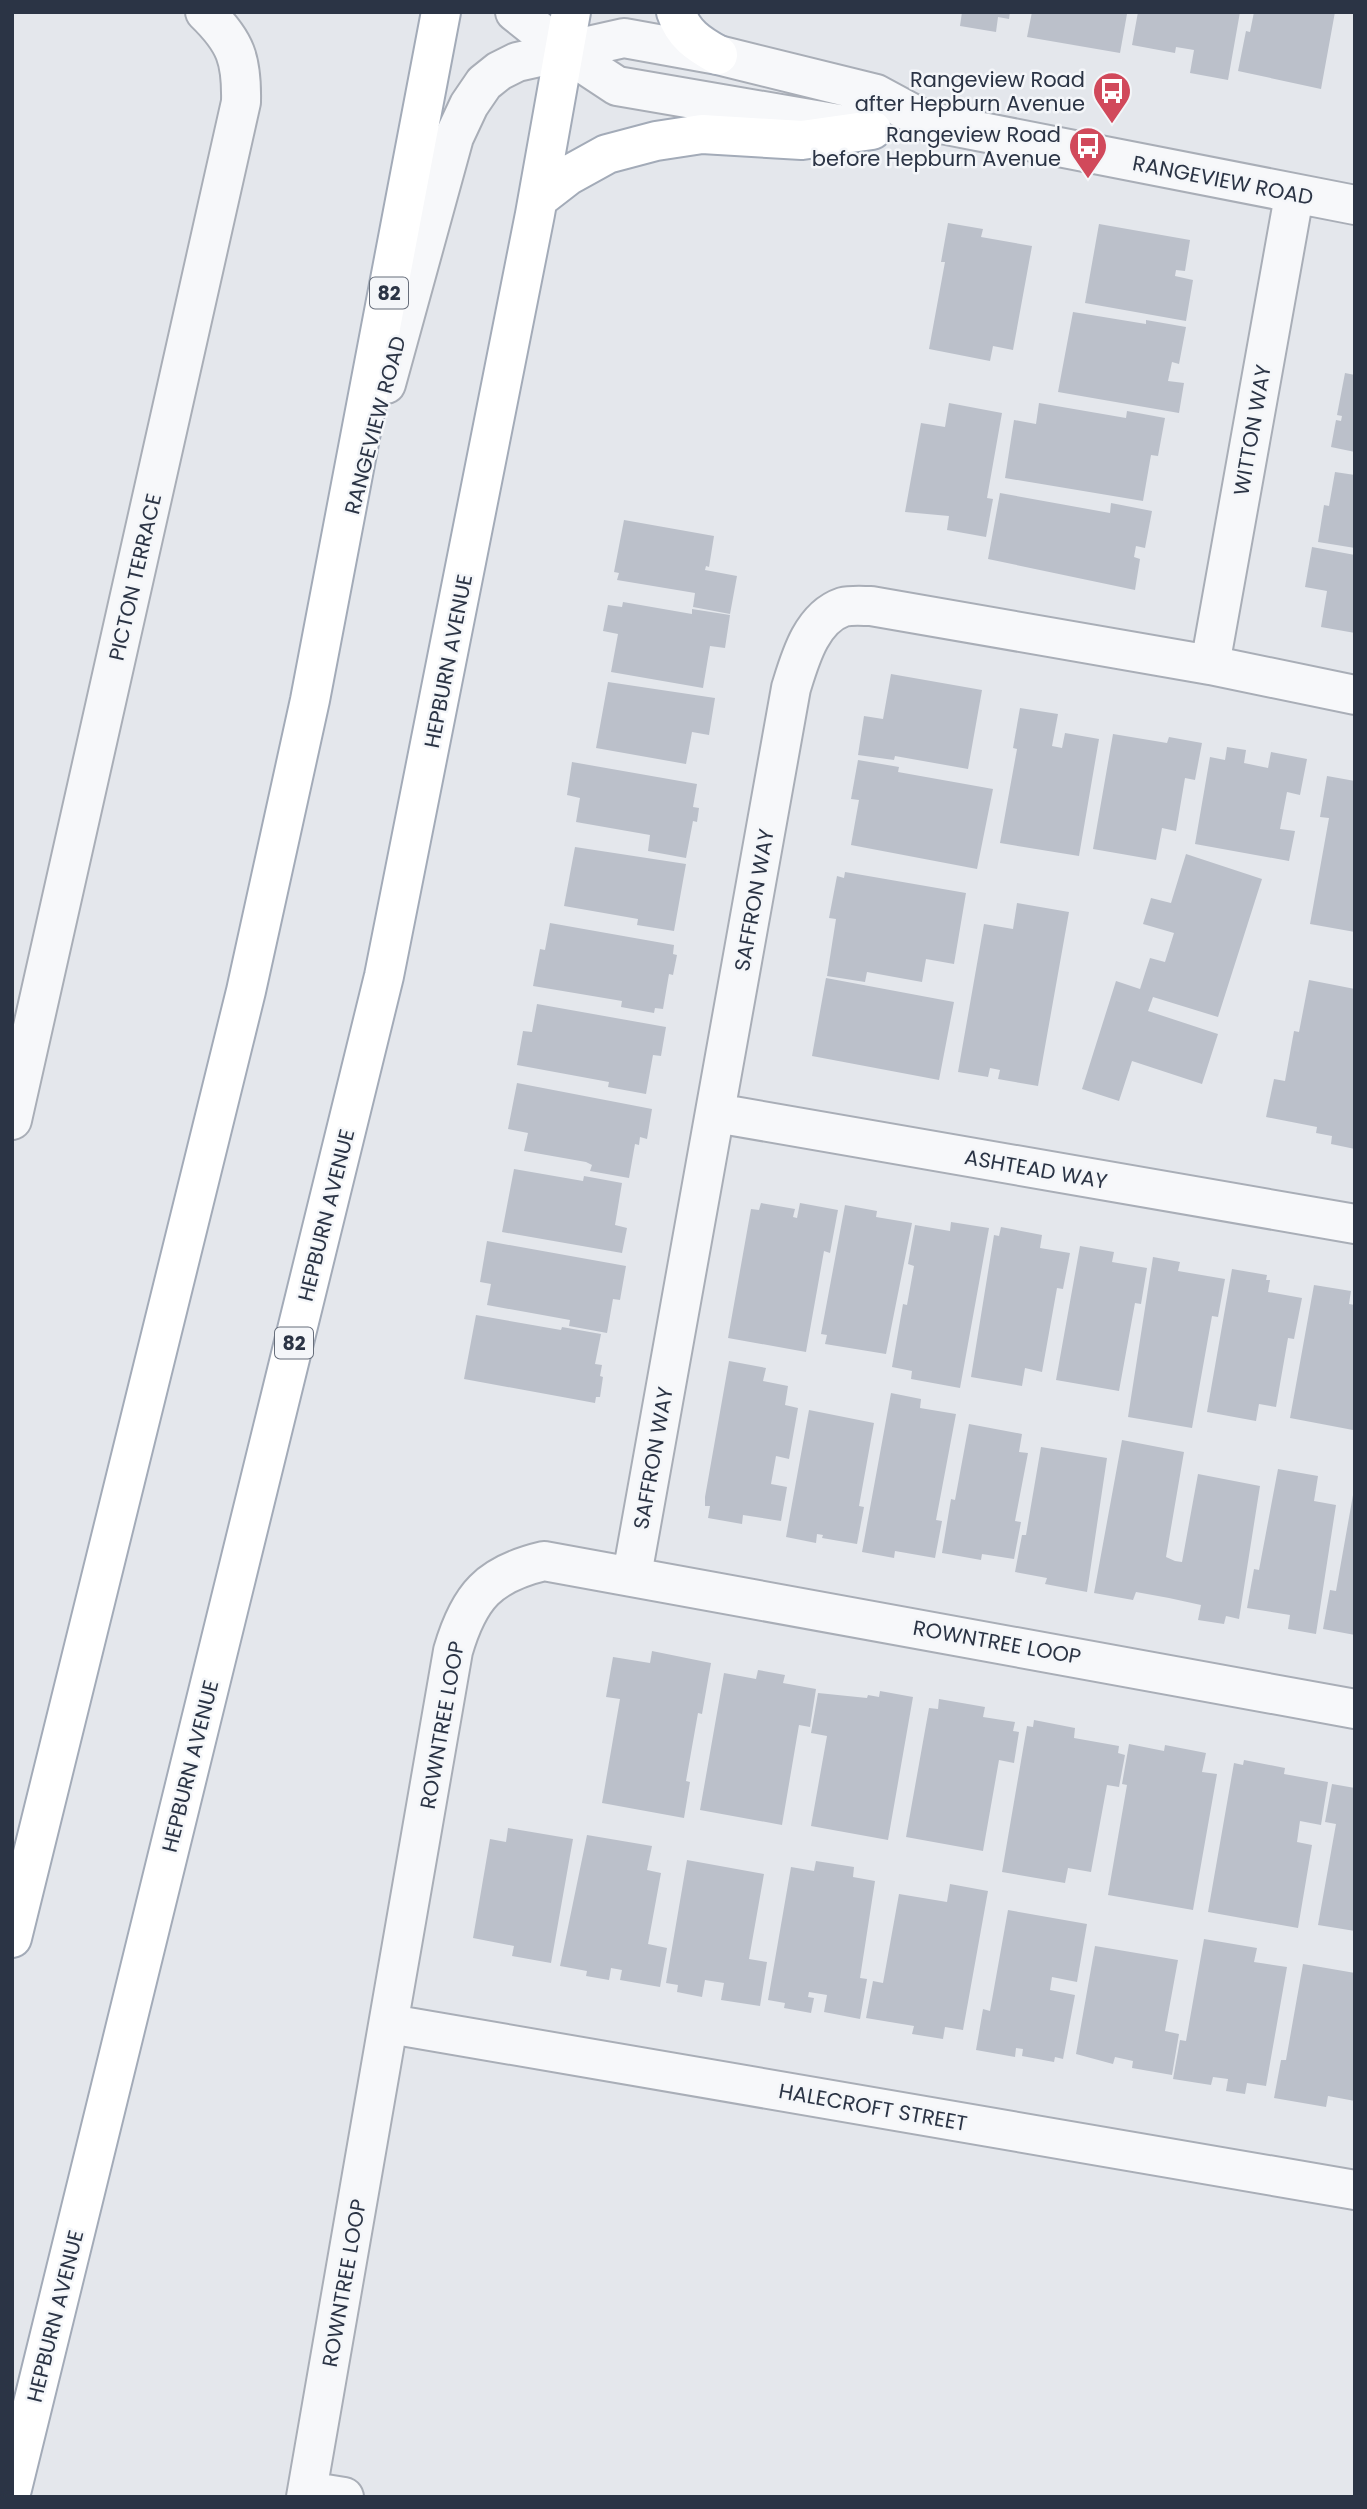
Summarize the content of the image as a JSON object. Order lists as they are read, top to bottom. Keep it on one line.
{"streets":{"main road":["82","HEPBURN AVENUE"],"street":["RANGEVIEW ROAD","WITTON WAY","PICTON TERRACE","SAFFRON WAY","ASHTEAD WAY","ROWNTREE LOOP","HALECROFT STREET"]},"crossings":[["RANGEVIEW ROAD","82"],["RANGEVIEW ROAD","WITTON WAY"],["RANGEVIEW ROAD","HEPBURN AVENUE"],["WITTON WAY","SAFFRON WAY"],["SAFFRON WAY","ASHTEAD WAY"],["SAFFRON WAY","ROWNTREE LOOP"],["ROWNTREE LOOP","HALECROFT STREET"]],"places":{"bus stop":["Rangeview Road after Hepburn Avenue","Rangeview Road before Hepburn Avenue"]}}
